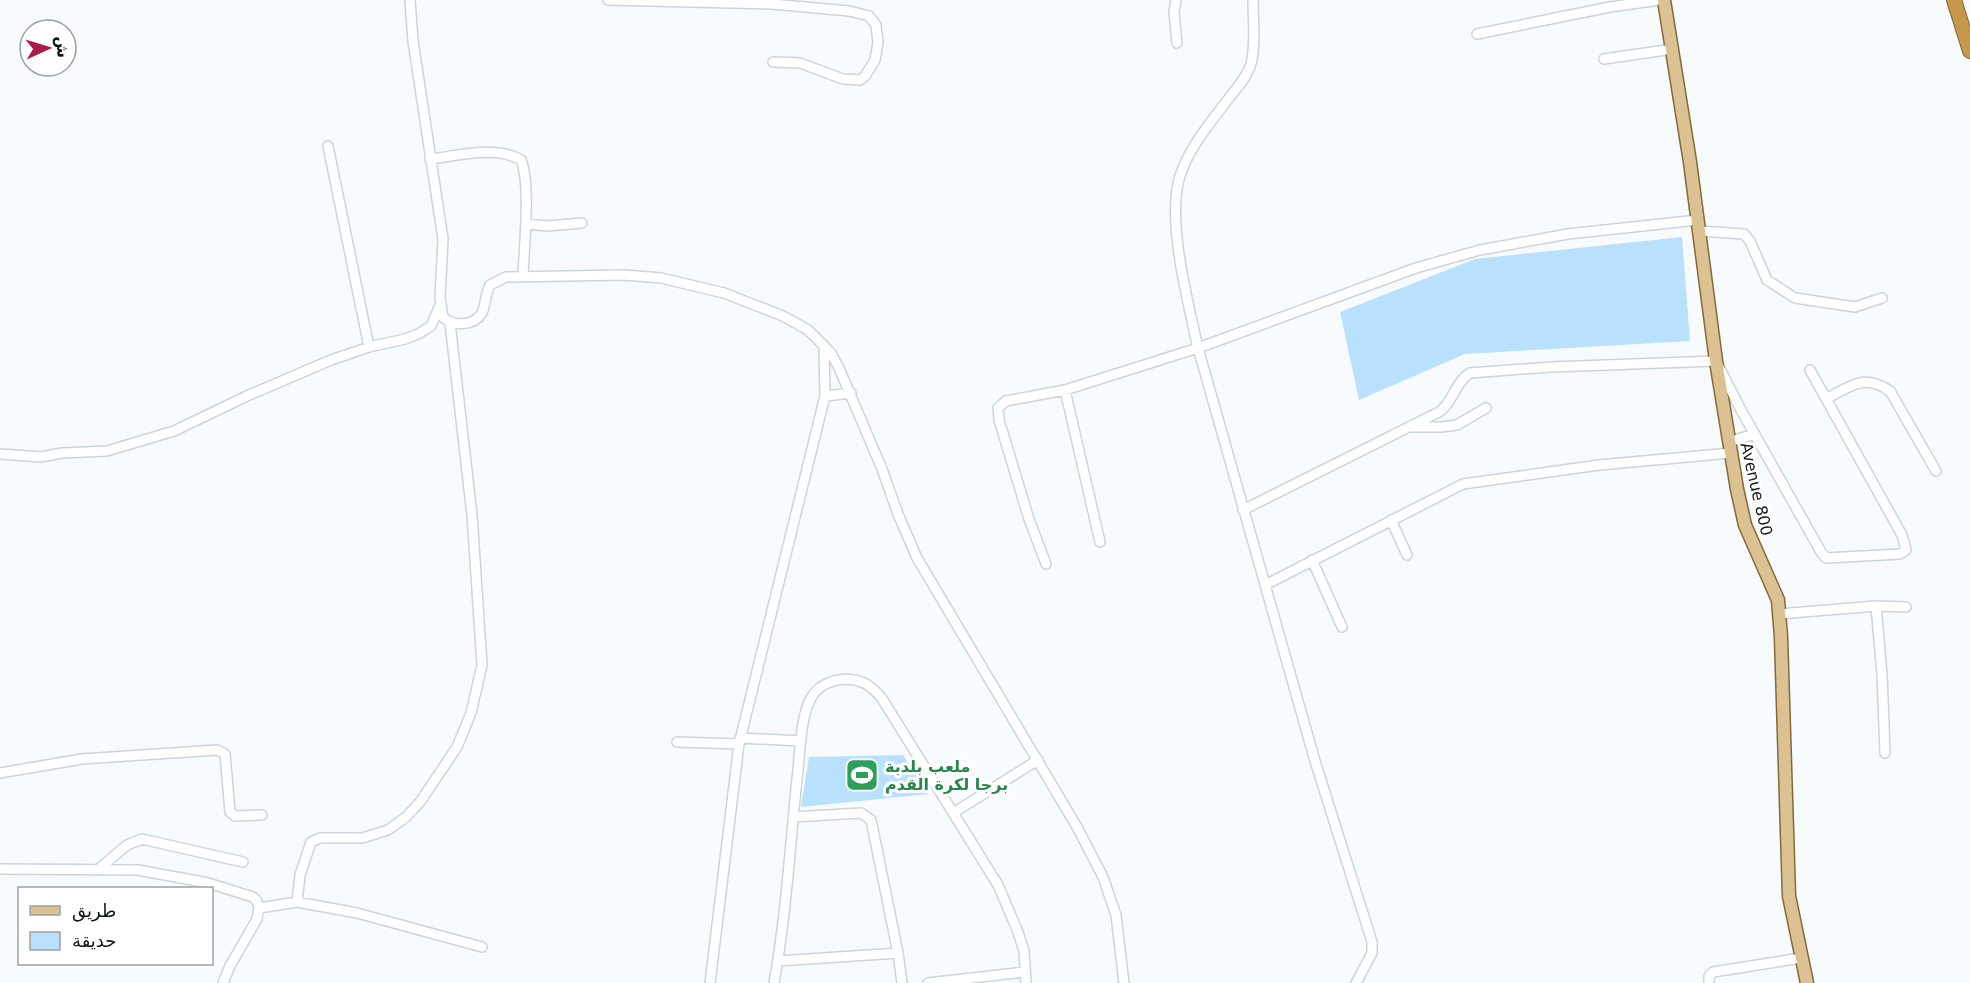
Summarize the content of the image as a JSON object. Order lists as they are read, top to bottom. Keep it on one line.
{"streets":{"main road":["Avenue 800"]},"places":{"sports":["ملعب بلدبة برجا لكرة القدم"]},"legend":["طريق","حديقة"],"north":"right"}
